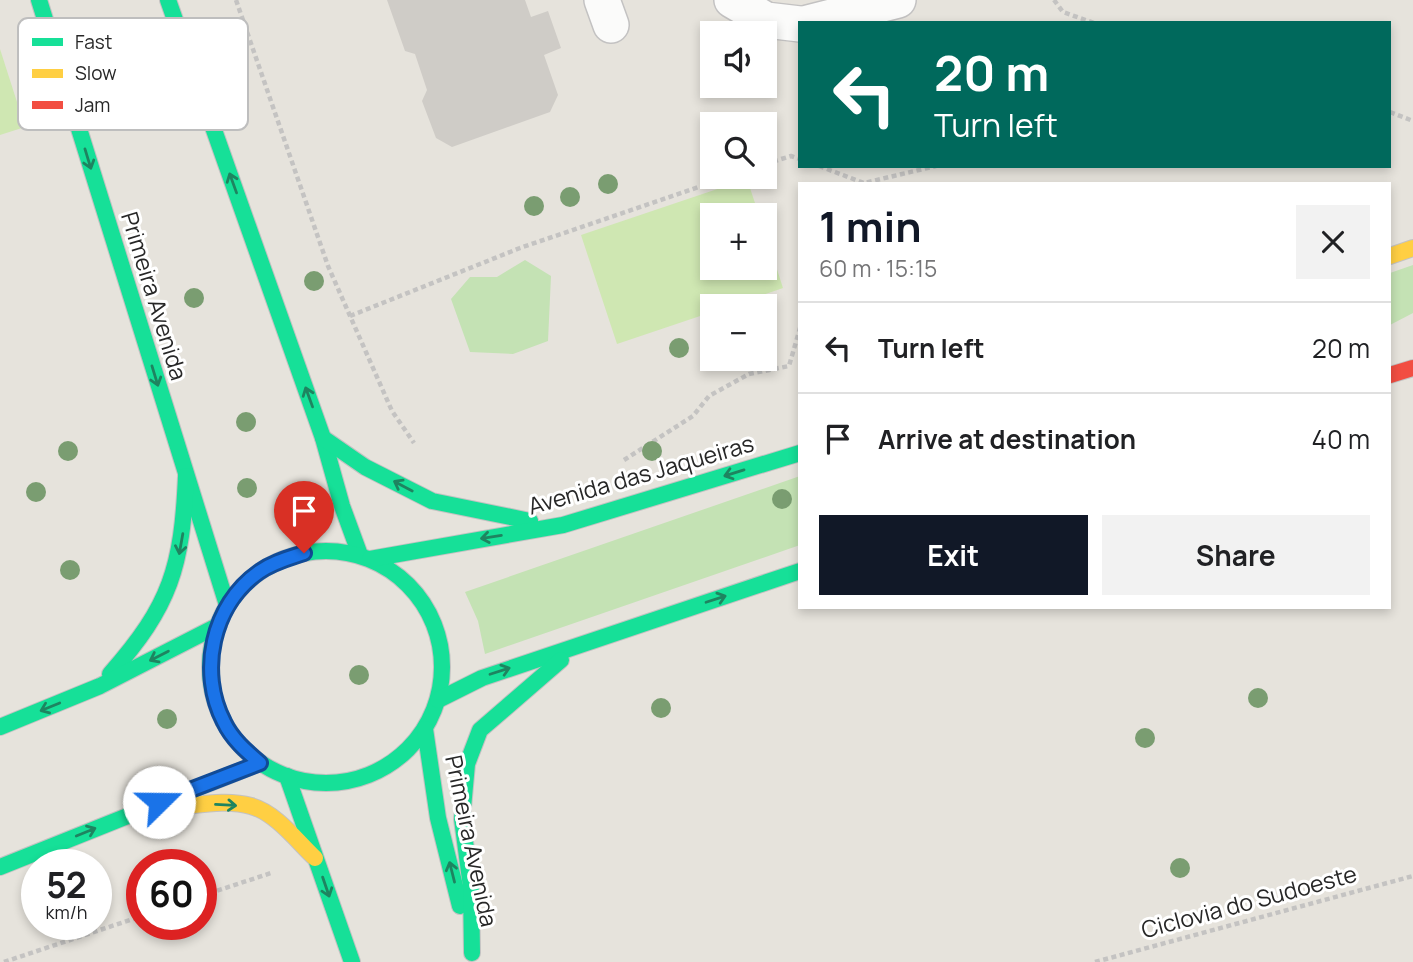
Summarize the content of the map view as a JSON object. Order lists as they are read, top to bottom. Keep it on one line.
{"streets":{"main road":["Primeira Avenida","Avenida das Jaqueiras"],"path":["Ciclovia do Sudoeste"]},"crossings":[["Primeira Avenida","Avenida das Jaqueiras"]],"legend":["Fast","Slow","Jam"],"page":{"map_buttons":["+","−"],"turn":["20 m","Turn left"],"heading":["1 min","60 m · 15:15"],"list":[{"name":"Turn left","value":"20 m"},{"name":"Arrive at destination","value":"40 m"}],"buttons":["Exit","Share"],"speed":"52 km/h","limit":"60"}}
